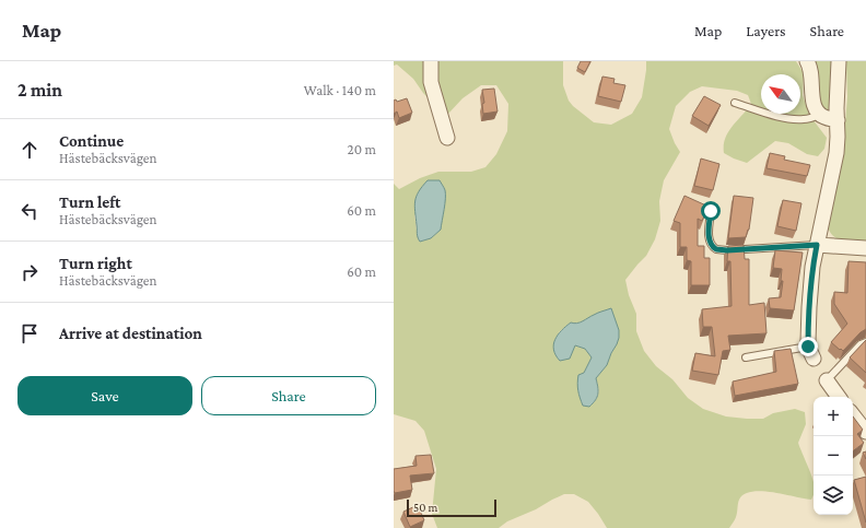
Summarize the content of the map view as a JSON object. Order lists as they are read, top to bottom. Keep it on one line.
{"scale_bar":"50 m","north":"top left","page":{"header":"Map","nav":["Map","Layers","Share"],"heading":["2 min","Walk · 140 m"],"list":[["Continue","Hästebäcksvägen","20 m"],["Turn left","Hästebäcksvägen","60 m"],["Turn right","Hästebäcksvägen","60 m"],"Arrive at destination"],"buttons":["Save","Share"],"map_buttons":["+","−"],"scale":"50 m"}}
